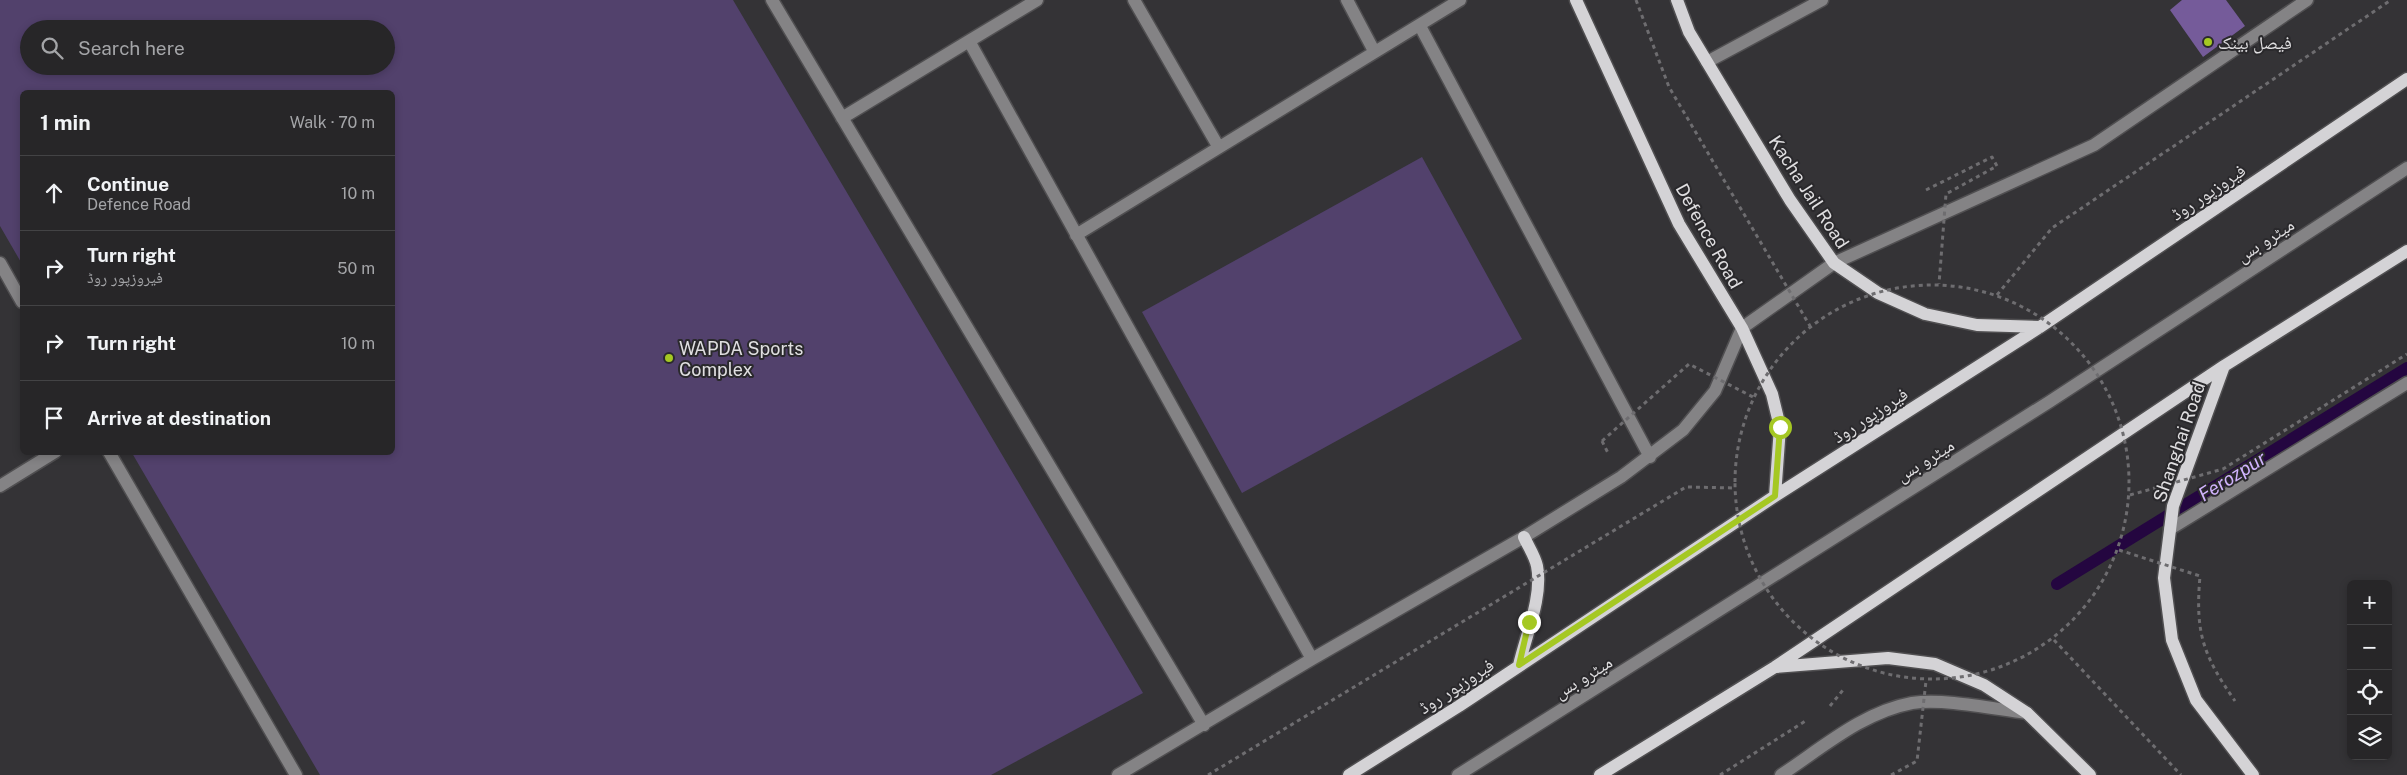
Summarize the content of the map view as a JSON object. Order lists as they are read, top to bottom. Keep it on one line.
{"streets":{"main road":["Kacha Jail Road","فیروزپور روڈ","Defence Road","Shanghai Road"],"street":["میٹرو بس"]},"crossings":[["Kacha Jail Road","فیروزپور روڈ"],["فیروزپور روڈ","Defence Road"]],"water":["Ferozpur"],"places":["فیصل بینک","WAPDA Sports Complex"],"page":{"search":"Search here","heading":["1 min","Walk · 70 m"],"list":[["Continue","Defence Road","10 m"],["Turn right","فیروزپور روڈ","50 m"],["Turn right","10 m"],"Arrive at destination"],"map_buttons":["+","−"]}}
